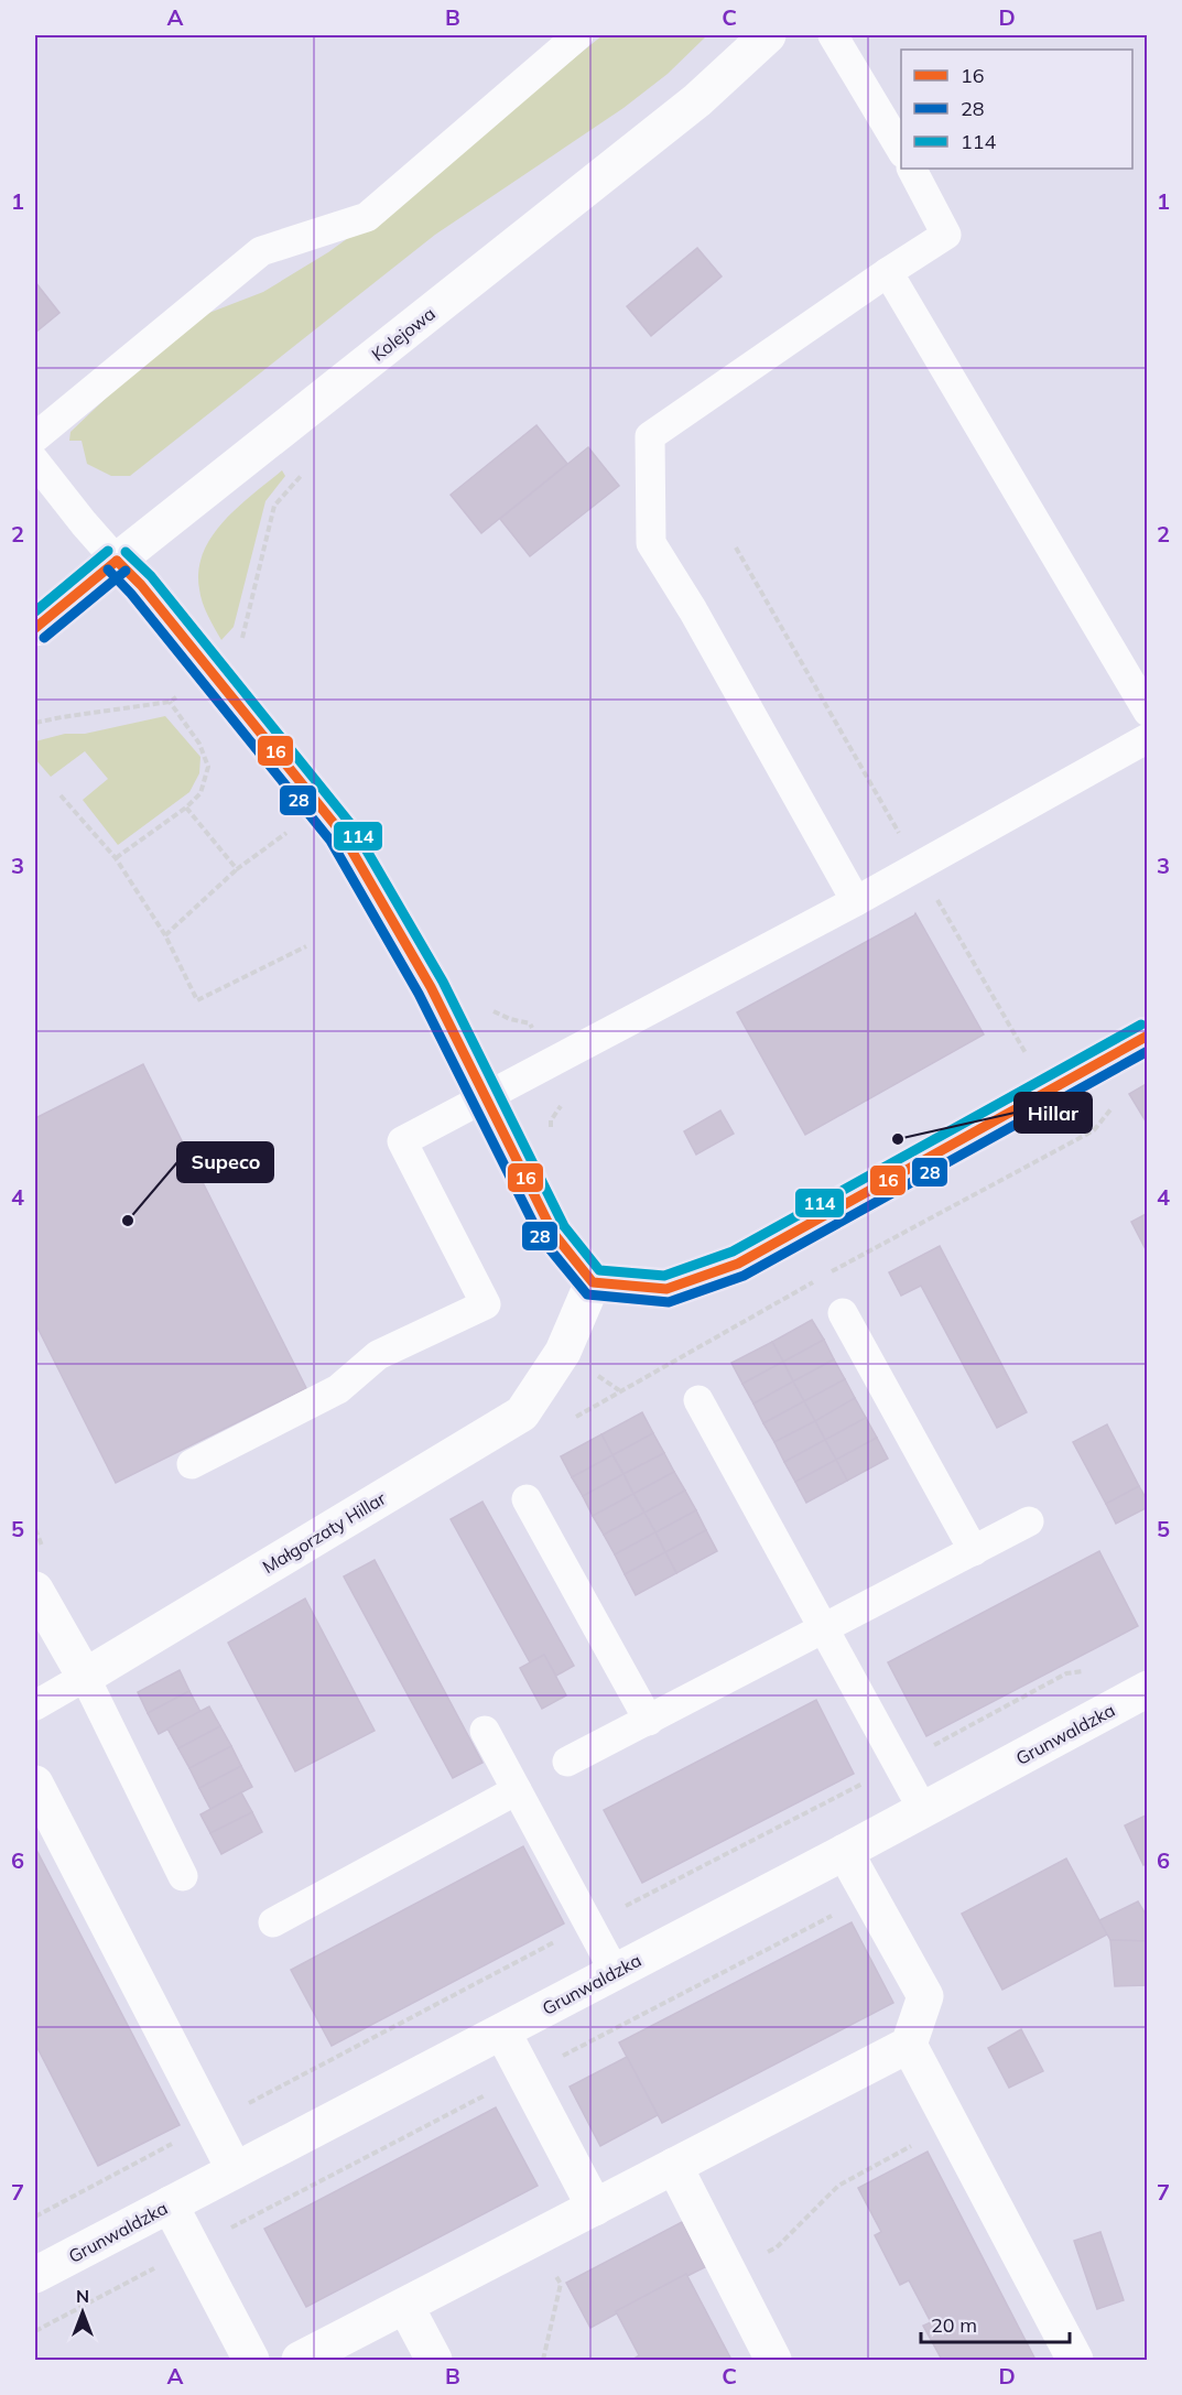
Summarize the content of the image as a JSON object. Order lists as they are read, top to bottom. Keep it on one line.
{"streets":{"street":["Kolejowa","Małgorzaty Hillar","Grunwaldzka"]},"places":["Hillar","Supeco"],"lines":["transit line 114","transit line 16","transit line 28"],"legend":["16","28","114"],"scale_bar":"20 m","north":"top","grid":{"columns":["A","B","C","D"],"rows":["1","2","3","4","5","6","7"]}}
